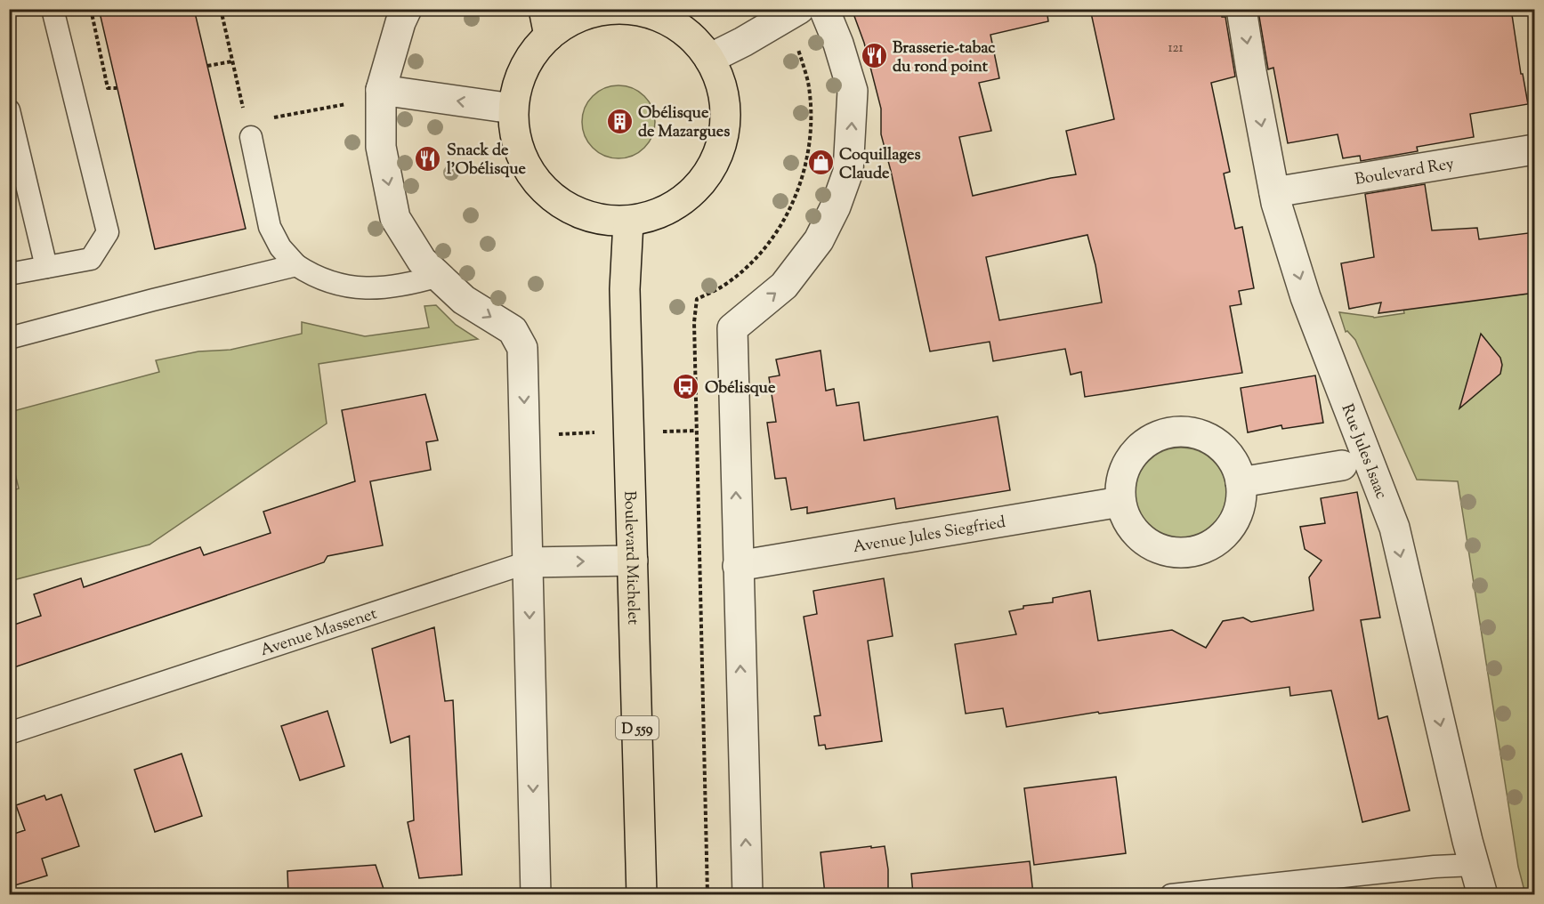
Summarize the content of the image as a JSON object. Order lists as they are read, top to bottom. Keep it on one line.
{"streets":{"main road":["Boulevard Michelet","D 559"],"street":["Boulevard Rey","Rue Jules Isaac","Avenue Jules Siegfried","Avenue Massenet"]},"crossings":[["Boulevard Rey","Rue Jules Isaac"],["Boulevard Michelet","Avenue Massenet"]],"one_way":["Rue Jules Isaac"],"places":{"restaurant":["Brasserie-tabac du rond point","Snack de l'Obélisque"],"building":["Obélisque de Mazargues"],"shop":["Coquillages Claude"],"bus stop":["Obélisque"]},"house_numbers":["121"]}
